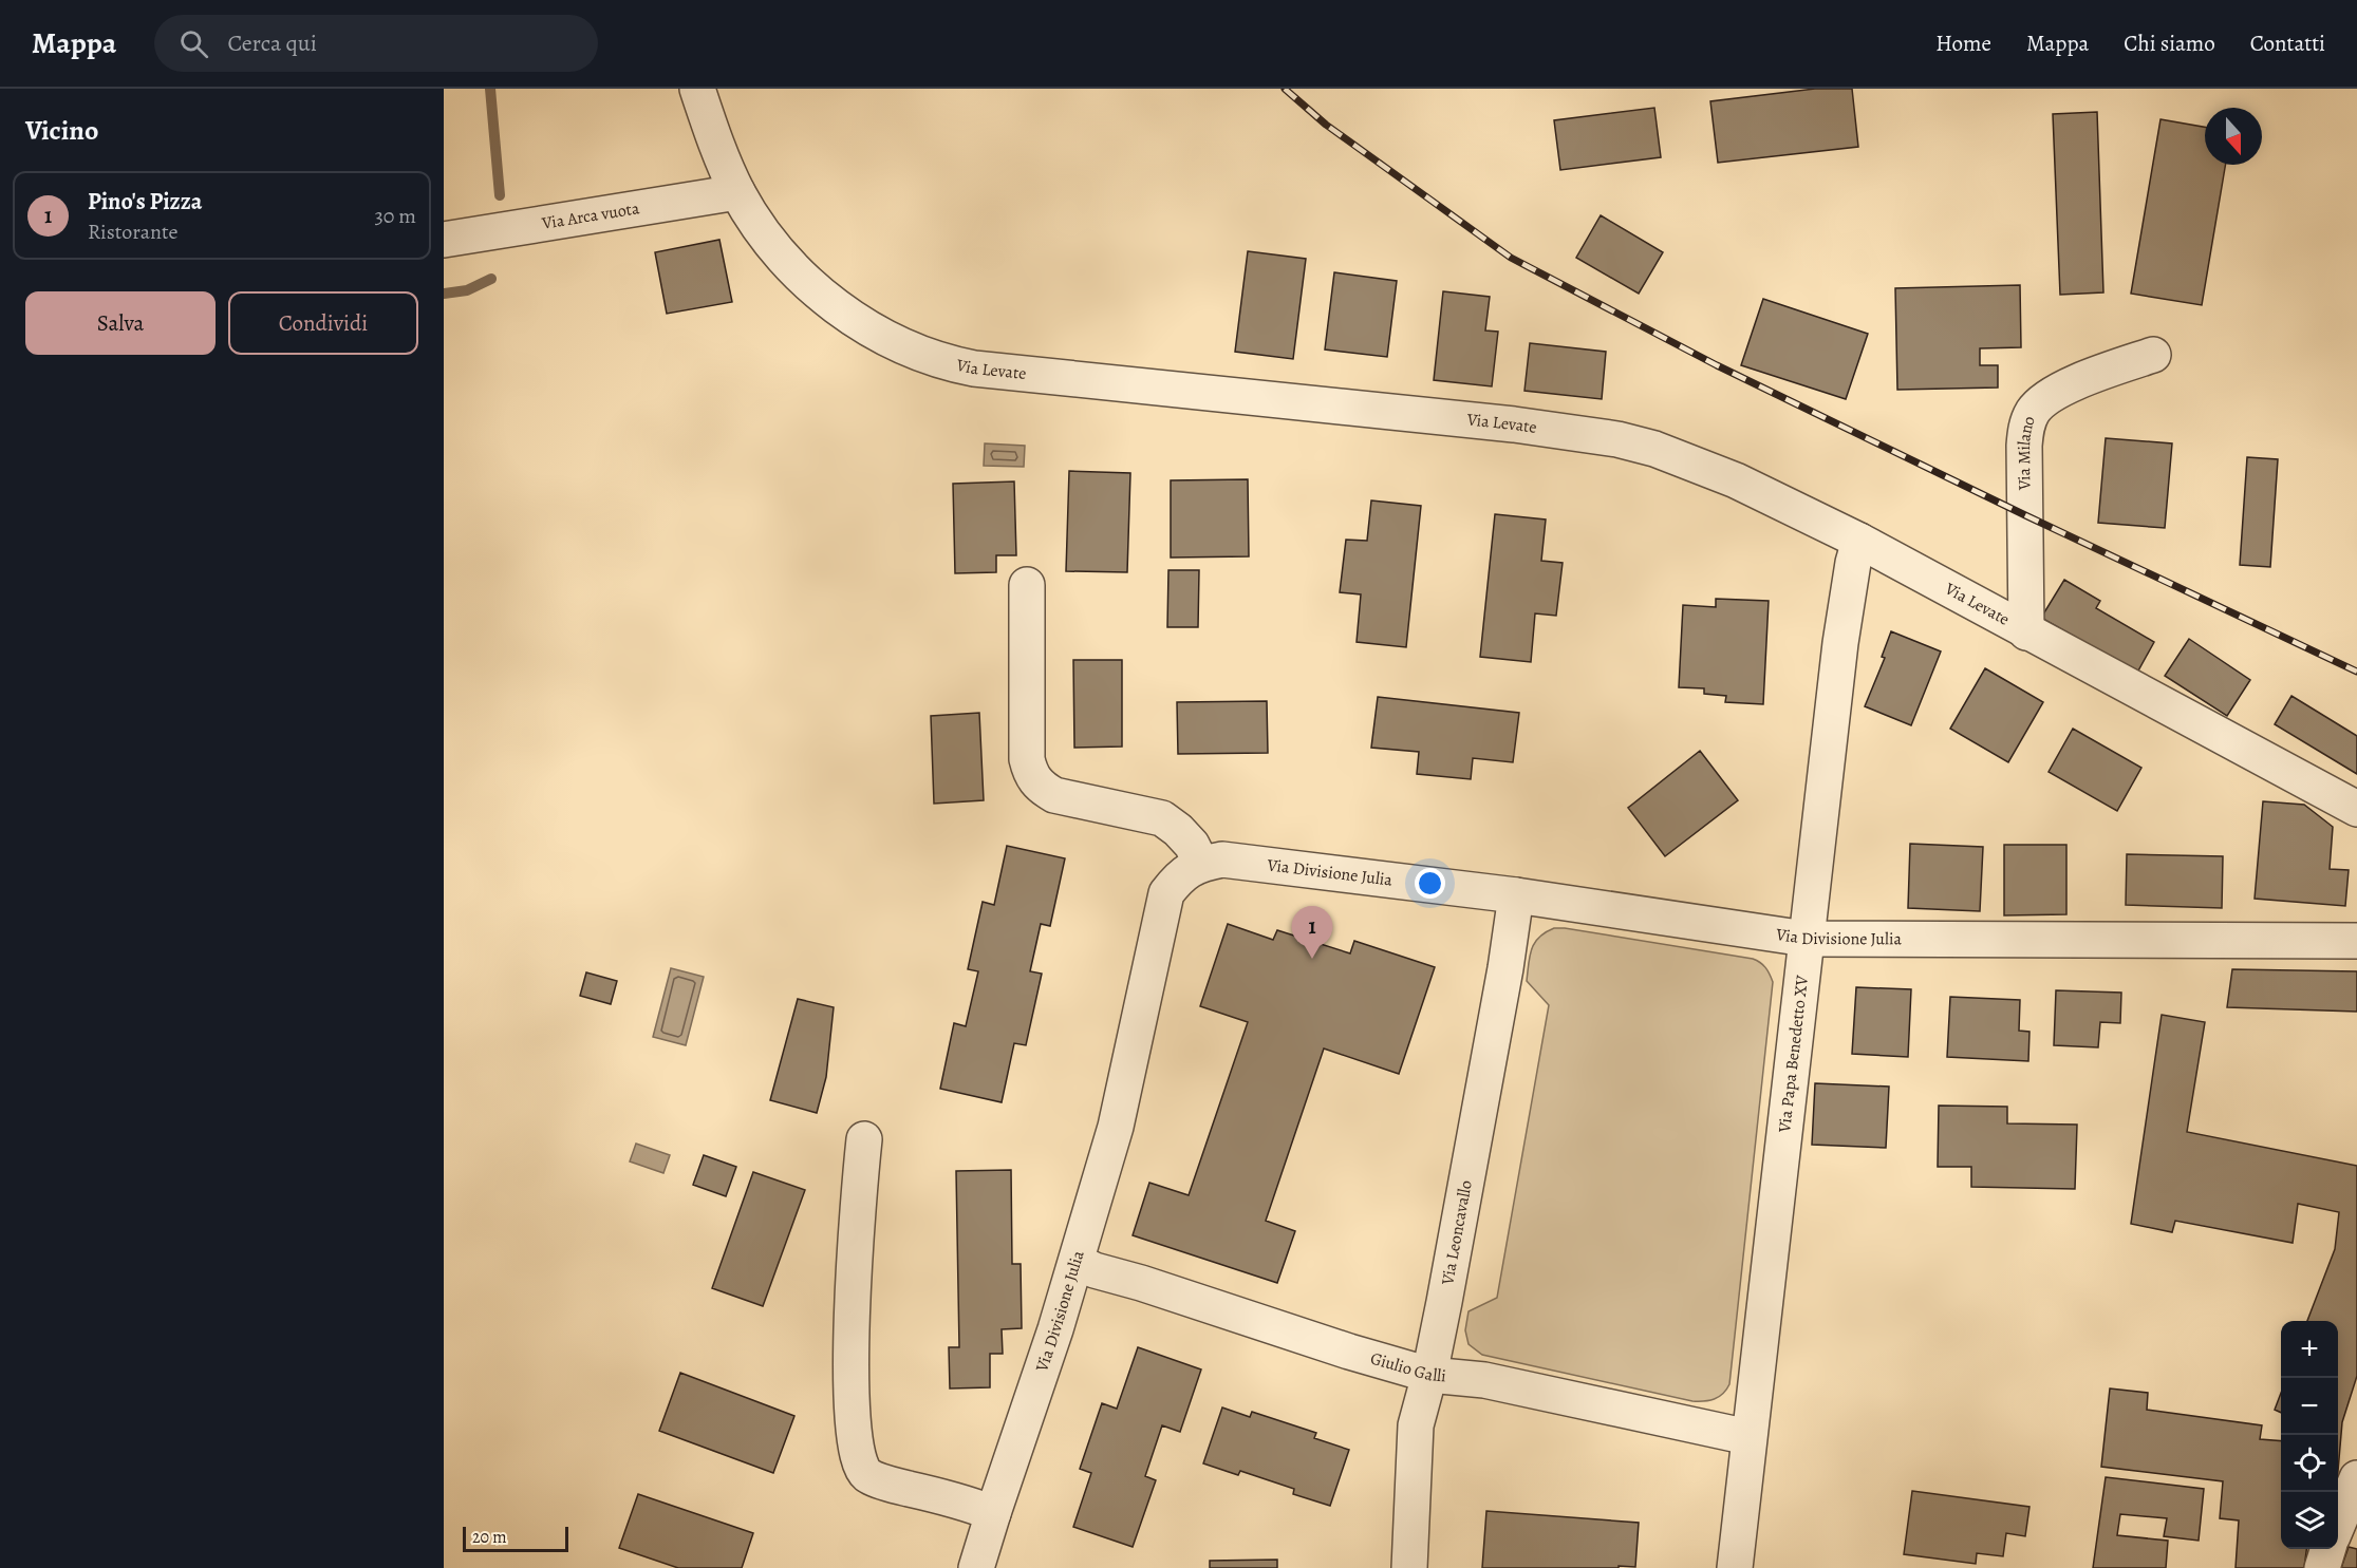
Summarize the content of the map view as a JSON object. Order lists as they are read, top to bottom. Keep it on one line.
{"streets":{"street":["Via Arca vuota","Via Levate","Via Milano","Via Divisione Julia","Via Papa Benedetto XV","Via Leoncavallo","Giulio Galli"]},"crossings":[["Via Arca vuota","Via Levate"],["Via Levate","Via Milano"],["Via Levate","Via Papa Benedetto XV"],["Via Divisione Julia","Via Papa Benedetto XV"],["Via Divisione Julia","Via Leoncavallo"],["Via Divisione Julia","Giulio Galli"],["Via Papa Benedetto XV","Giulio Galli"],["Via Leoncavallo","Giulio Galli"]],"scale_bar":"20 m","north":"bottom","page":{"header":"Mappa","search":"Cerca qui","nav":["Home","Mappa","Chi siamo","Contatti"],"heading":"Vicino","list":[{"mark":"1","name":"Pino's Pizza","note":"Ristorante","value":"30 m"}],"buttons":["Salva","Condividi"],"pins":"1","map_buttons":["+","−"],"scale":"20 m"}}
